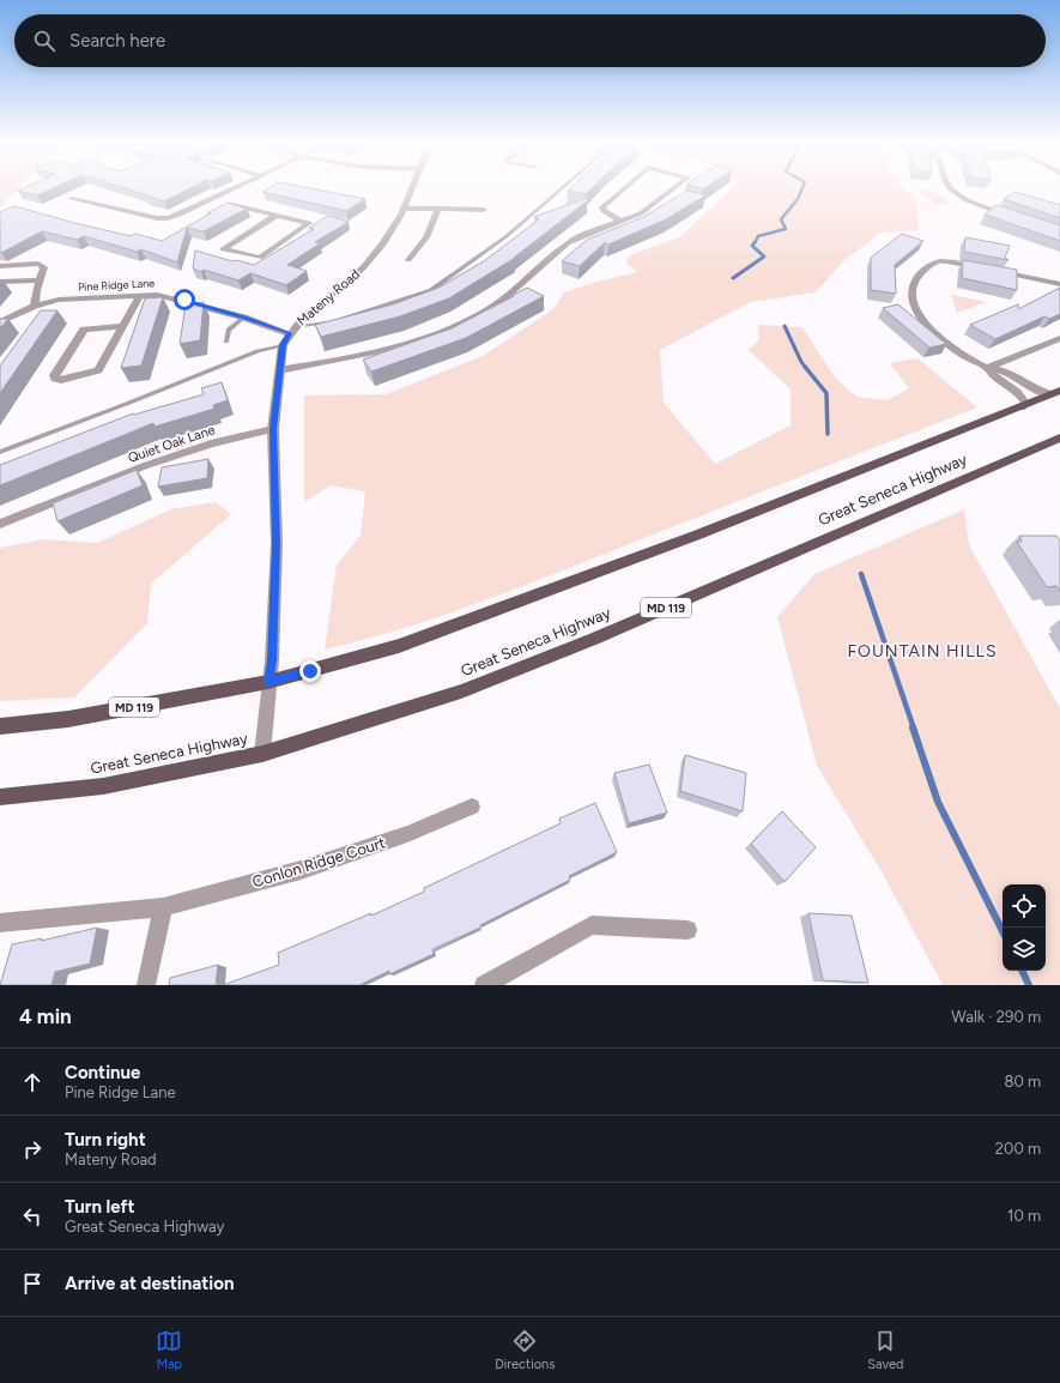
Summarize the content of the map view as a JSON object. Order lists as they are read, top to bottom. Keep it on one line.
{"streets":{"main road":["Great Seneca Highway","MD 119"],"street":["Pine Ridge Lane","Mateny Road","Quiet Oak Lane","Conlon Ridge Court"]},"crossings":[["Pine Ridge Lane","Mateny Road"],["Mateny Road","Quiet Oak Lane"],["Mateny Road","Great Seneca Highway"]],"districts":["FOUNTAIN HILLS"],"page":{"search":"Search here","heading":["4 min","Walk · 290 m"],"list":[["Continue","Pine Ridge Lane","80 m"],["Turn right","Mateny Road","200 m"],["Turn left","Great Seneca Highway","10 m"],"Arrive at destination"],"nav":["Map","Directions","Saved"]}}
